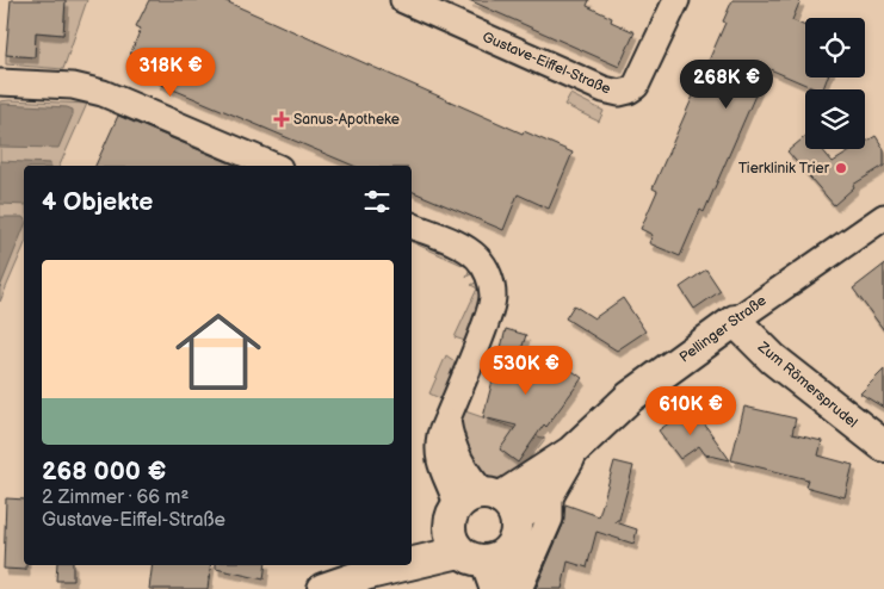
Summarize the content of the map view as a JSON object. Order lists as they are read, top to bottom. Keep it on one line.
{"streets":{"street":["Gustave-Eiffel-Straße","Pellinger Straße","Zum Römersprudel"]},"crossings":[["Pellinger Straße","Zum Römersprudel"]],"places":{"health":["Sanus-Apotheke"],"other":["Tierklinik Trier"]},"page":{"price":["318K €","268K €","530K €","610K €"],"heading":"4 Objekte","list":[{"name":"268 000 €","note":"2 Zimmer · 66 m² · Gustave-Eiffel-Straße"}]}}
